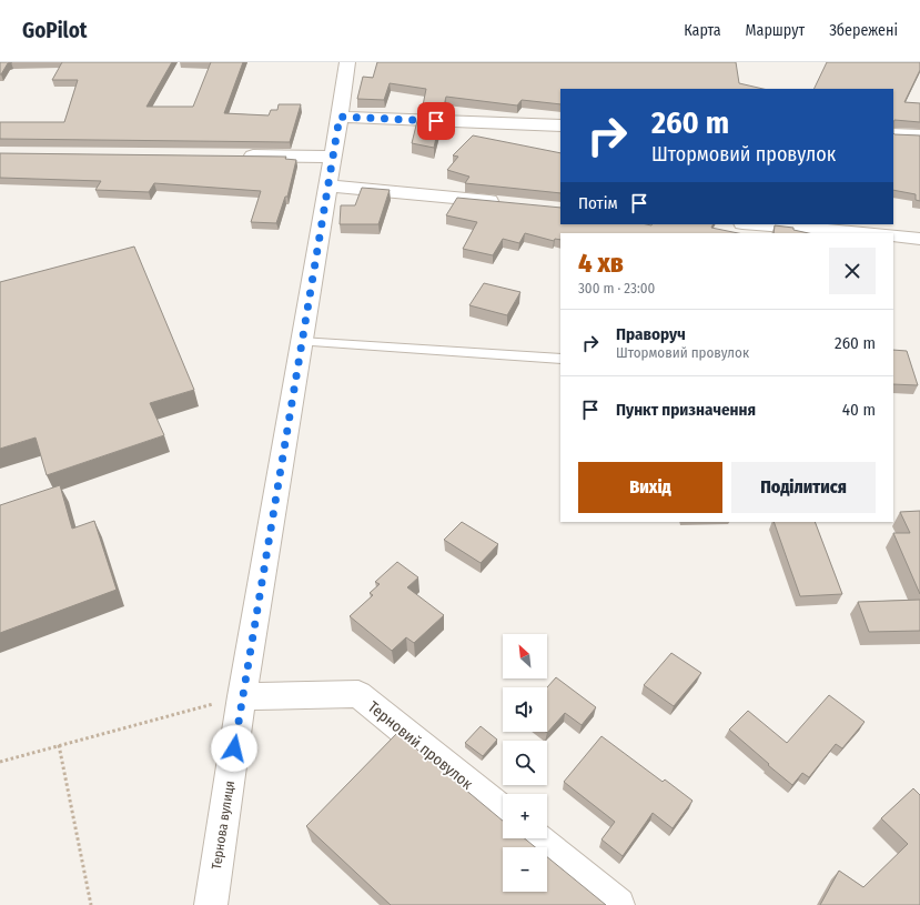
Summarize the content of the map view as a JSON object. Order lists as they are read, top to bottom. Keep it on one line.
{"streets":{"street":["Терновий провулок","Тернова вулиця"]},"crossings":[["Терновий провулок","Тернова вулиця"]],"north":"top left","page":{"header":"GoPilot","nav":["Карта","Маршрут","Збережені"],"turn":["260 m","Штормовий провулок"],"then":"Потім","heading":["4 хв","300 m · 23:00"],"list":[{"name":"Праворуч","note":"Штормовий провулок","value":"260 m"},{"name":"Пункт призначення","value":"40 m"}],"buttons":["Вихід","Поділитися"],"map_buttons":["+","−"]}}
